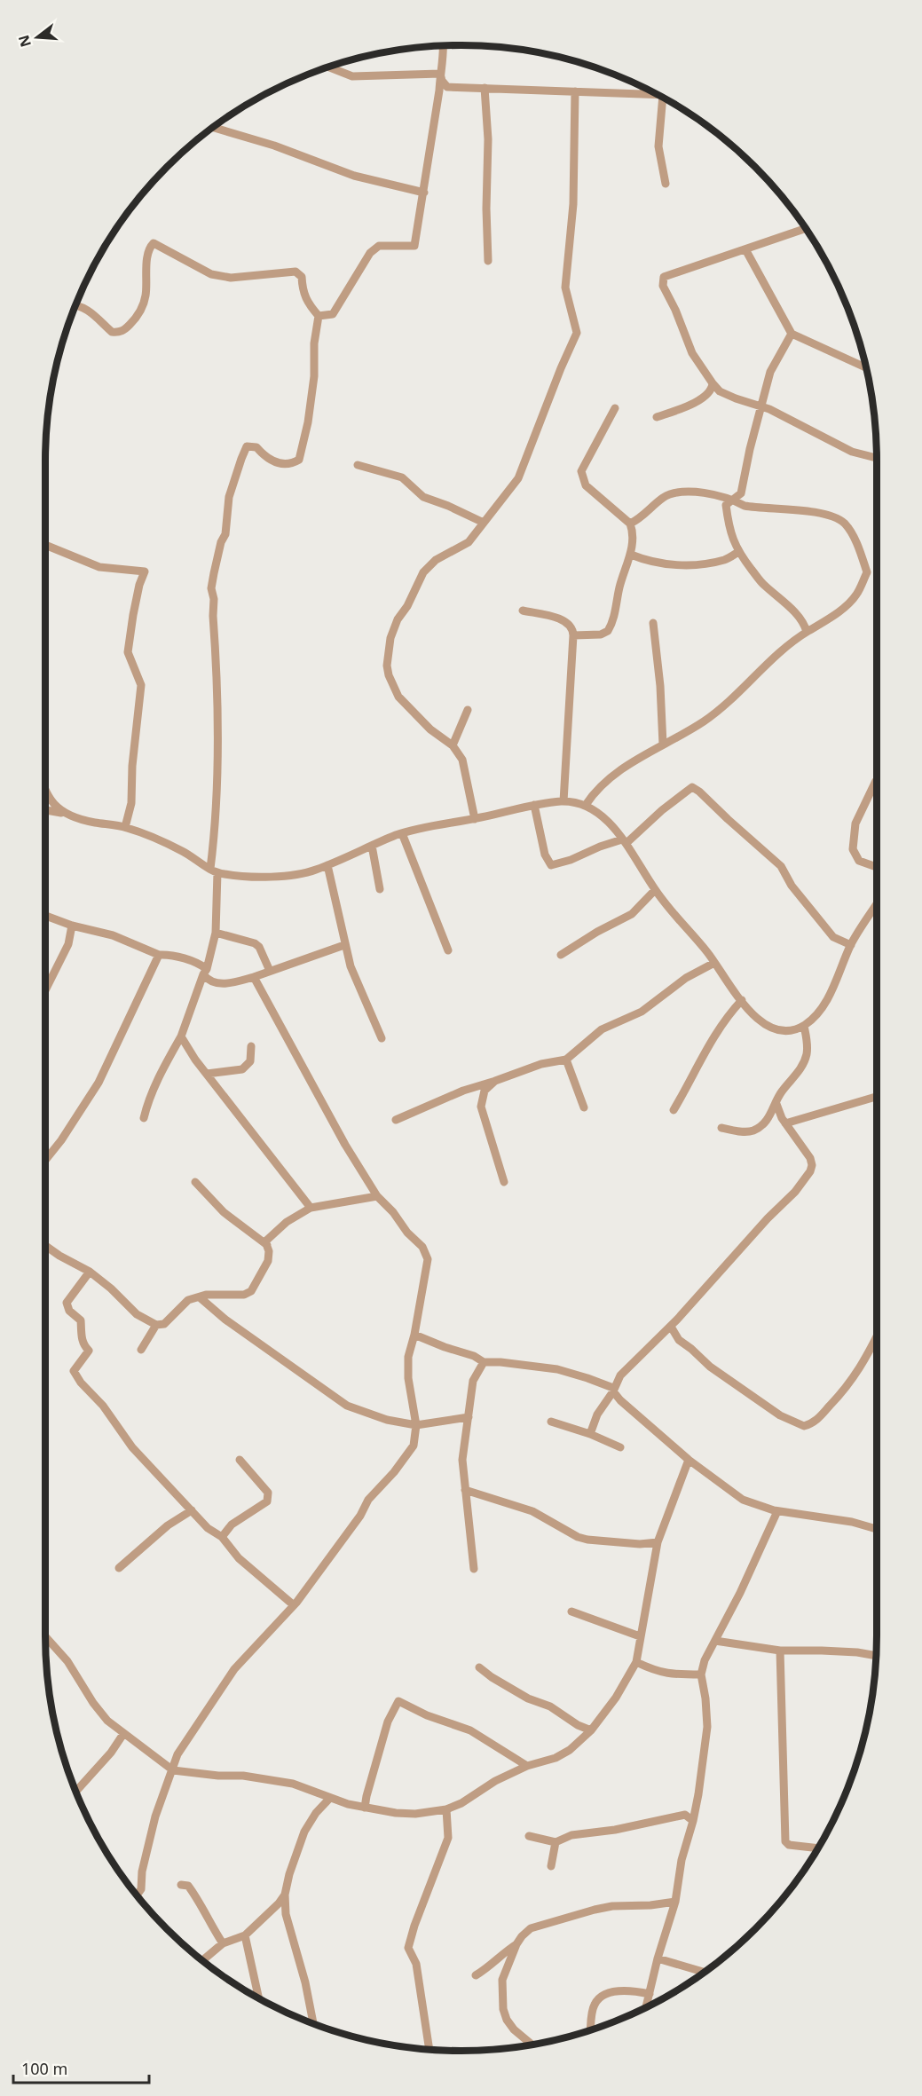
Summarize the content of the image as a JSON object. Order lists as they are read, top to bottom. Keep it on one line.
{"scale_bar":"100 m","north":"left"}
